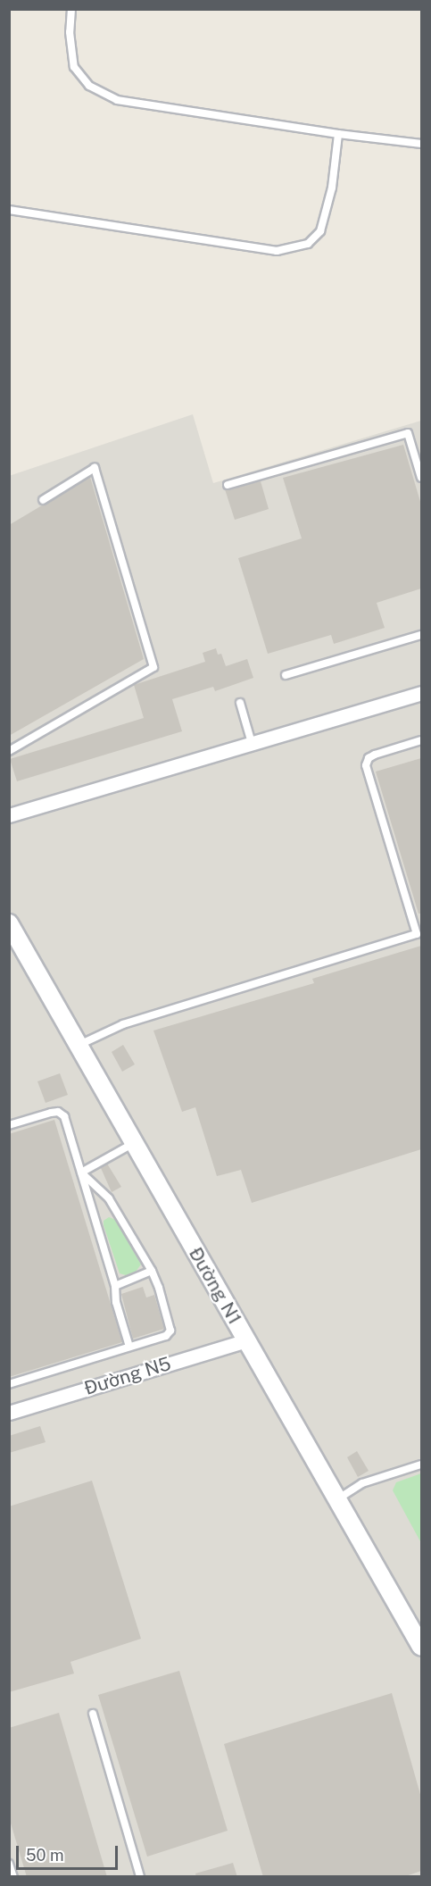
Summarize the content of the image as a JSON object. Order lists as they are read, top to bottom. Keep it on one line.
{"streets":{"street":["Đường N1","Đường N5"]},"crossings":[["Đường N1","Đường N5"]],"scale_bar":"50 m"}
